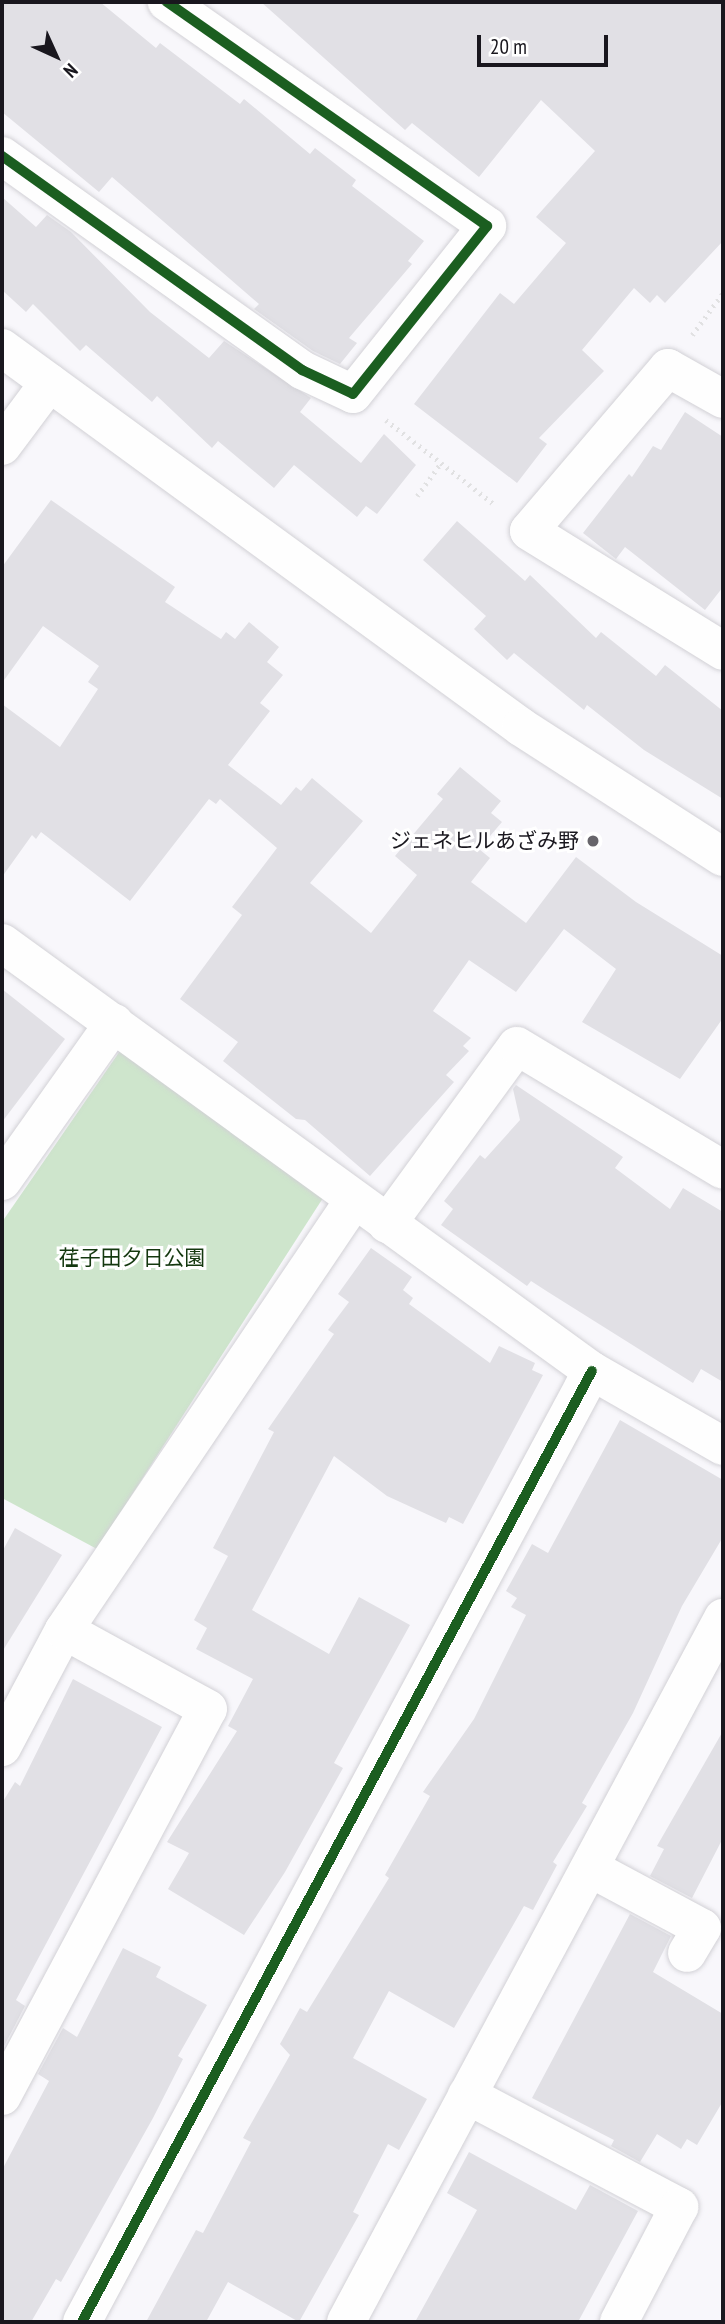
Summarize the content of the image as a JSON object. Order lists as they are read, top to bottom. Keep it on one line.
{"parks":["荏子田夕日公園"],"places":["ジェネヒルあざみ野"],"scale_bar":"20 m","north":"bottom right"}
